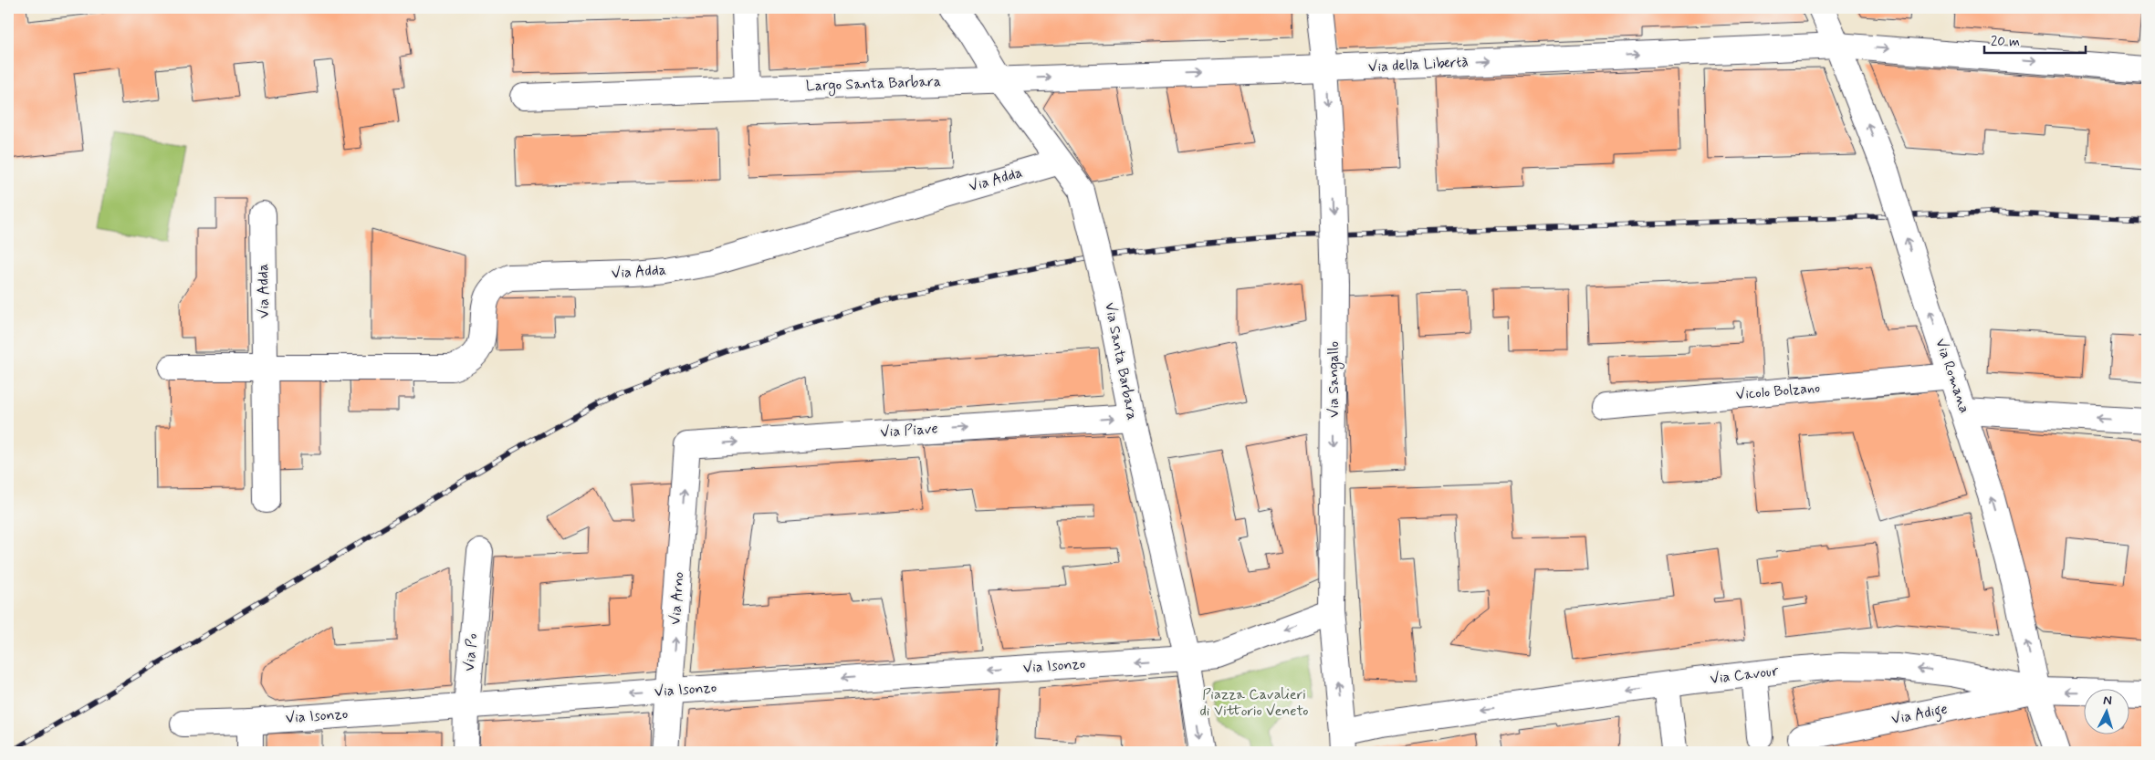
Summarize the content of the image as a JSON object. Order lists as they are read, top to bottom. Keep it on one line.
{"streets":{"street":["Via della Libertà","Largo Santa Barbara","Via Adda","Via Santa Barbara","Via Romana","Via Sangallo","Vicolo Bolzano","Via Piave","Via Arno","Via Po","Via Isonzo","Via Cavour","Via Adige"]},"crossings":[["Via della Libertà","Largo Santa Barbara"],["Via della Libertà","Via Santa Barbara"],["Via della Libertà","Via Romana"],["Via della Libertà","Via Sangallo"],["Largo Santa Barbara","Via Santa Barbara"],["Via Adda","Via Santa Barbara"],["Via Santa Barbara","Via Piave"],["Via Santa Barbara","Via Isonzo"],["Via Romana","Vicolo Bolzano"],["Via Romana","Via Cavour"],["Via Romana","Via Adige"],["Via Sangallo","Via Cavour"],["Via Piave","Via Arno"],["Via Arno","Via Isonzo"],["Via Po","Via Isonzo"],["Via Cavour","Via Adige"]],"one_way":["Via della Libertà","Via Romana","Via Piave","Via Arno","Via Isonzo","Via Cavour"],"parks":["Piazza Cavalieri di Vittorio Veneto"],"scale_bar":"20 m","north":"top"}
